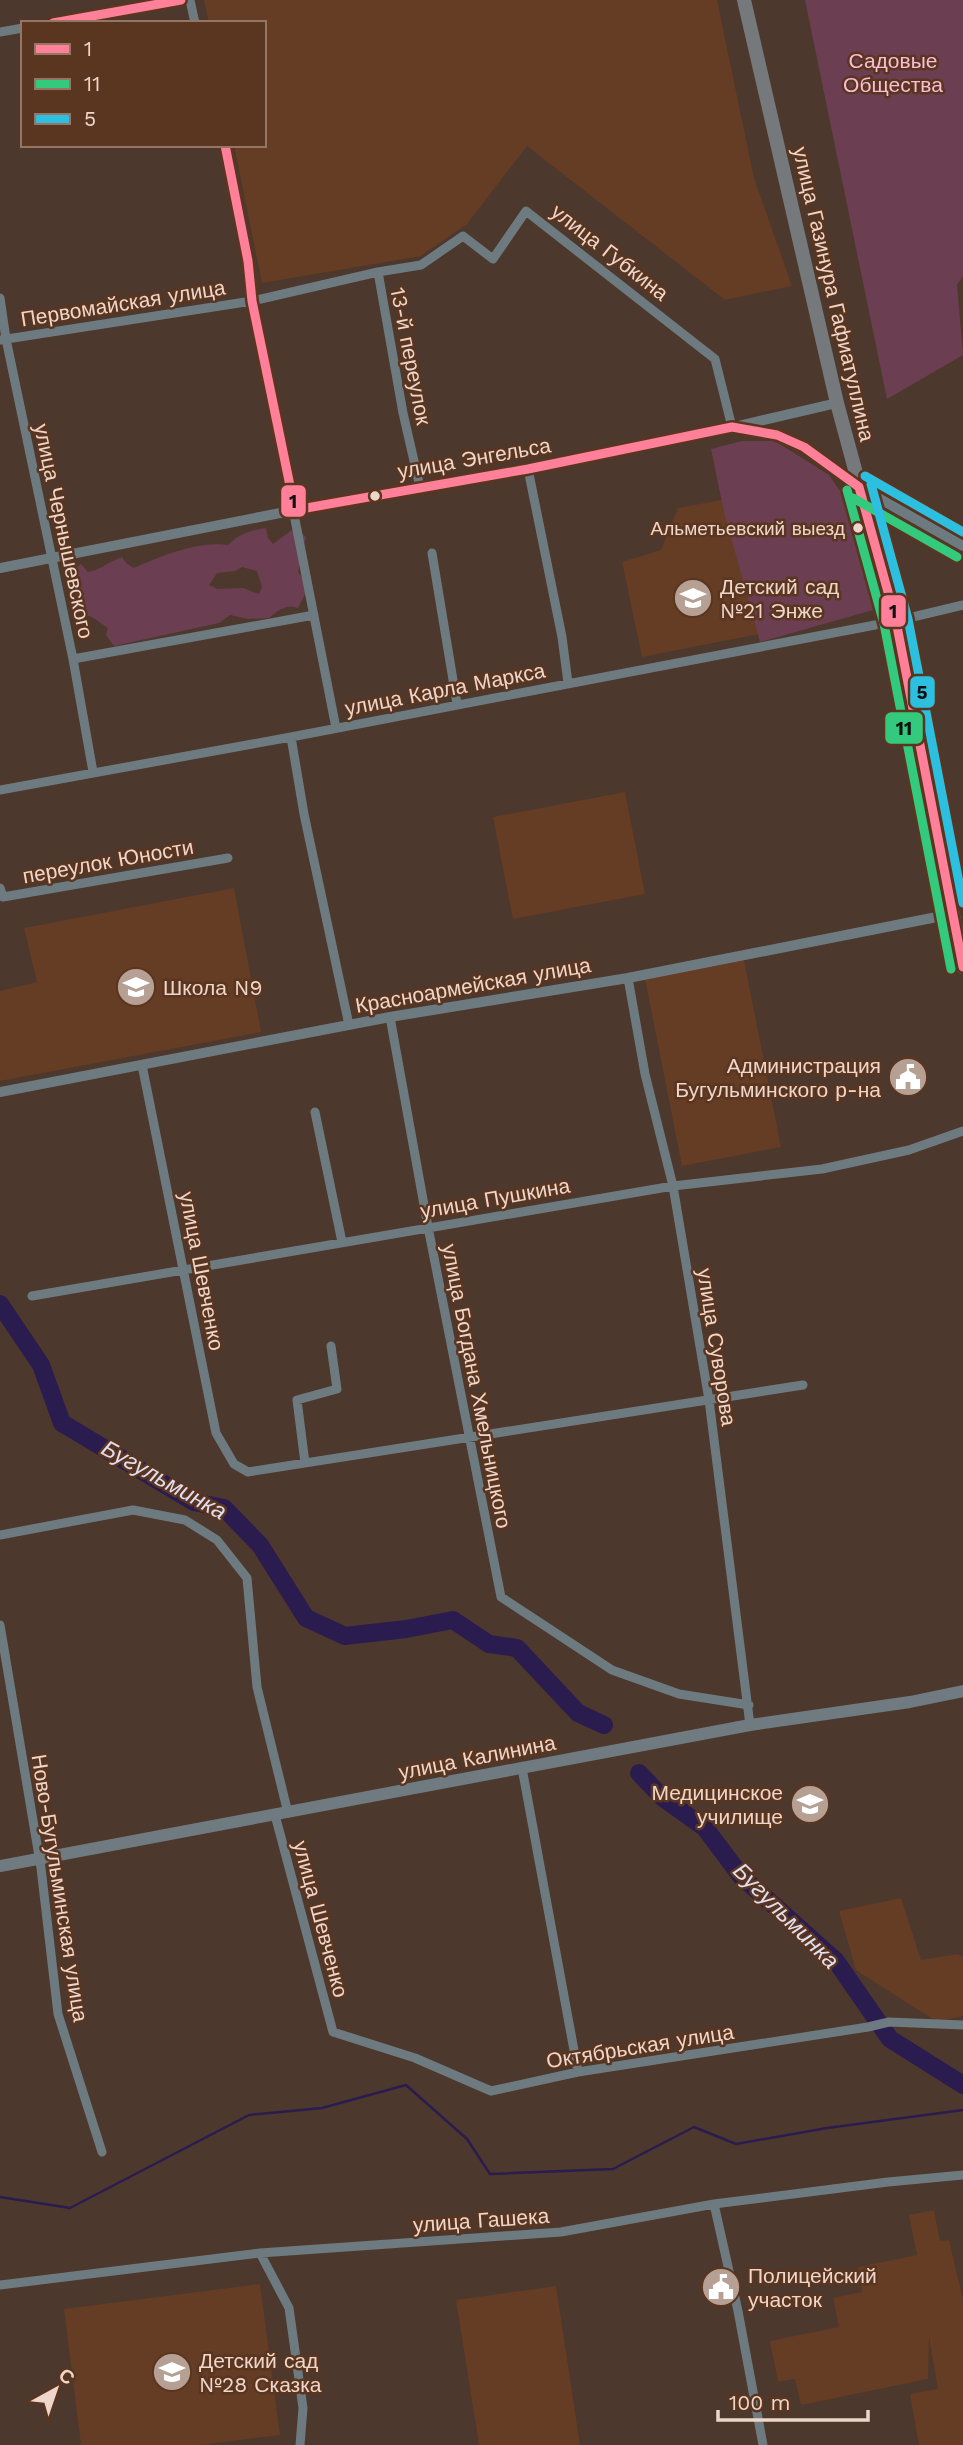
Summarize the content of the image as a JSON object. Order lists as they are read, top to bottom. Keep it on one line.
{"streets":{"main road":["улица Газинура Гафиатуллина","улица Калинина"],"street":["улица Губкина","Первомайская улица","13-й переулок","улица Энгельса","улица Чернышевского","улица Карла Маркса","переулок Юности","Красноармейская улица","улица Пушкина","улица Шевченко","улица Суворова","улица Богдана Хмельницкого","Ново-Бугульминская улица","Октябрьская улица","улица Гашека"]},"crossings":[["улица Губкина","Первомайская улица"],["улица Губкина","13-й переулок"],["улица Губкина","улица Энгельса"],["улица Газинура Гафиатуллина","улица Энгельса"],["улица Газинура Гафиатуллина","улица Карла Маркса"],["улица Газинура Гафиатуллина","Красноармейская улица"],["Первомайская улица","улица Чернышевского"],["13-й переулок","улица Энгельса"],["улица Энгельса","улица Чернышевского"],["улица Чернышевского","улица Карла Маркса"],["Красноармейская улица","улица Шевченко"],["Красноармейская улица","улица Суворова"],["Красноармейская улица","улица Богдана Хмельницкого"],["улица Пушкина","улица Шевченко"],["улица Пушкина","улица Суворова"],["улица Пушкина","улица Богдана Хмельницкого"],["улица Шевченко","улица Калинина"],["улица Шевченко","Октябрьская улица"],["улица Суворова","улица Богдана Хмельницкого"],["улица Суворова","улица Калинина"],["улица Калинина","Ново-Бугульминская улица"]],"water":["Бугульминка"],"parks":["Садовые Общества"],"places":{"other":["Альметьевский выезд"],"school or university":["Детский сад №21 Энже","Школа N9","Медицинское училище","Детский сад №28 Сказка"],"public building":["Администрация Бугульминского р-на","Полицейский участок"]},"lines":["transit line 1","transit line 5","transit line 11"],"legend":["1","11","5"],"scale_bar":"100 m","north":"top right"}
